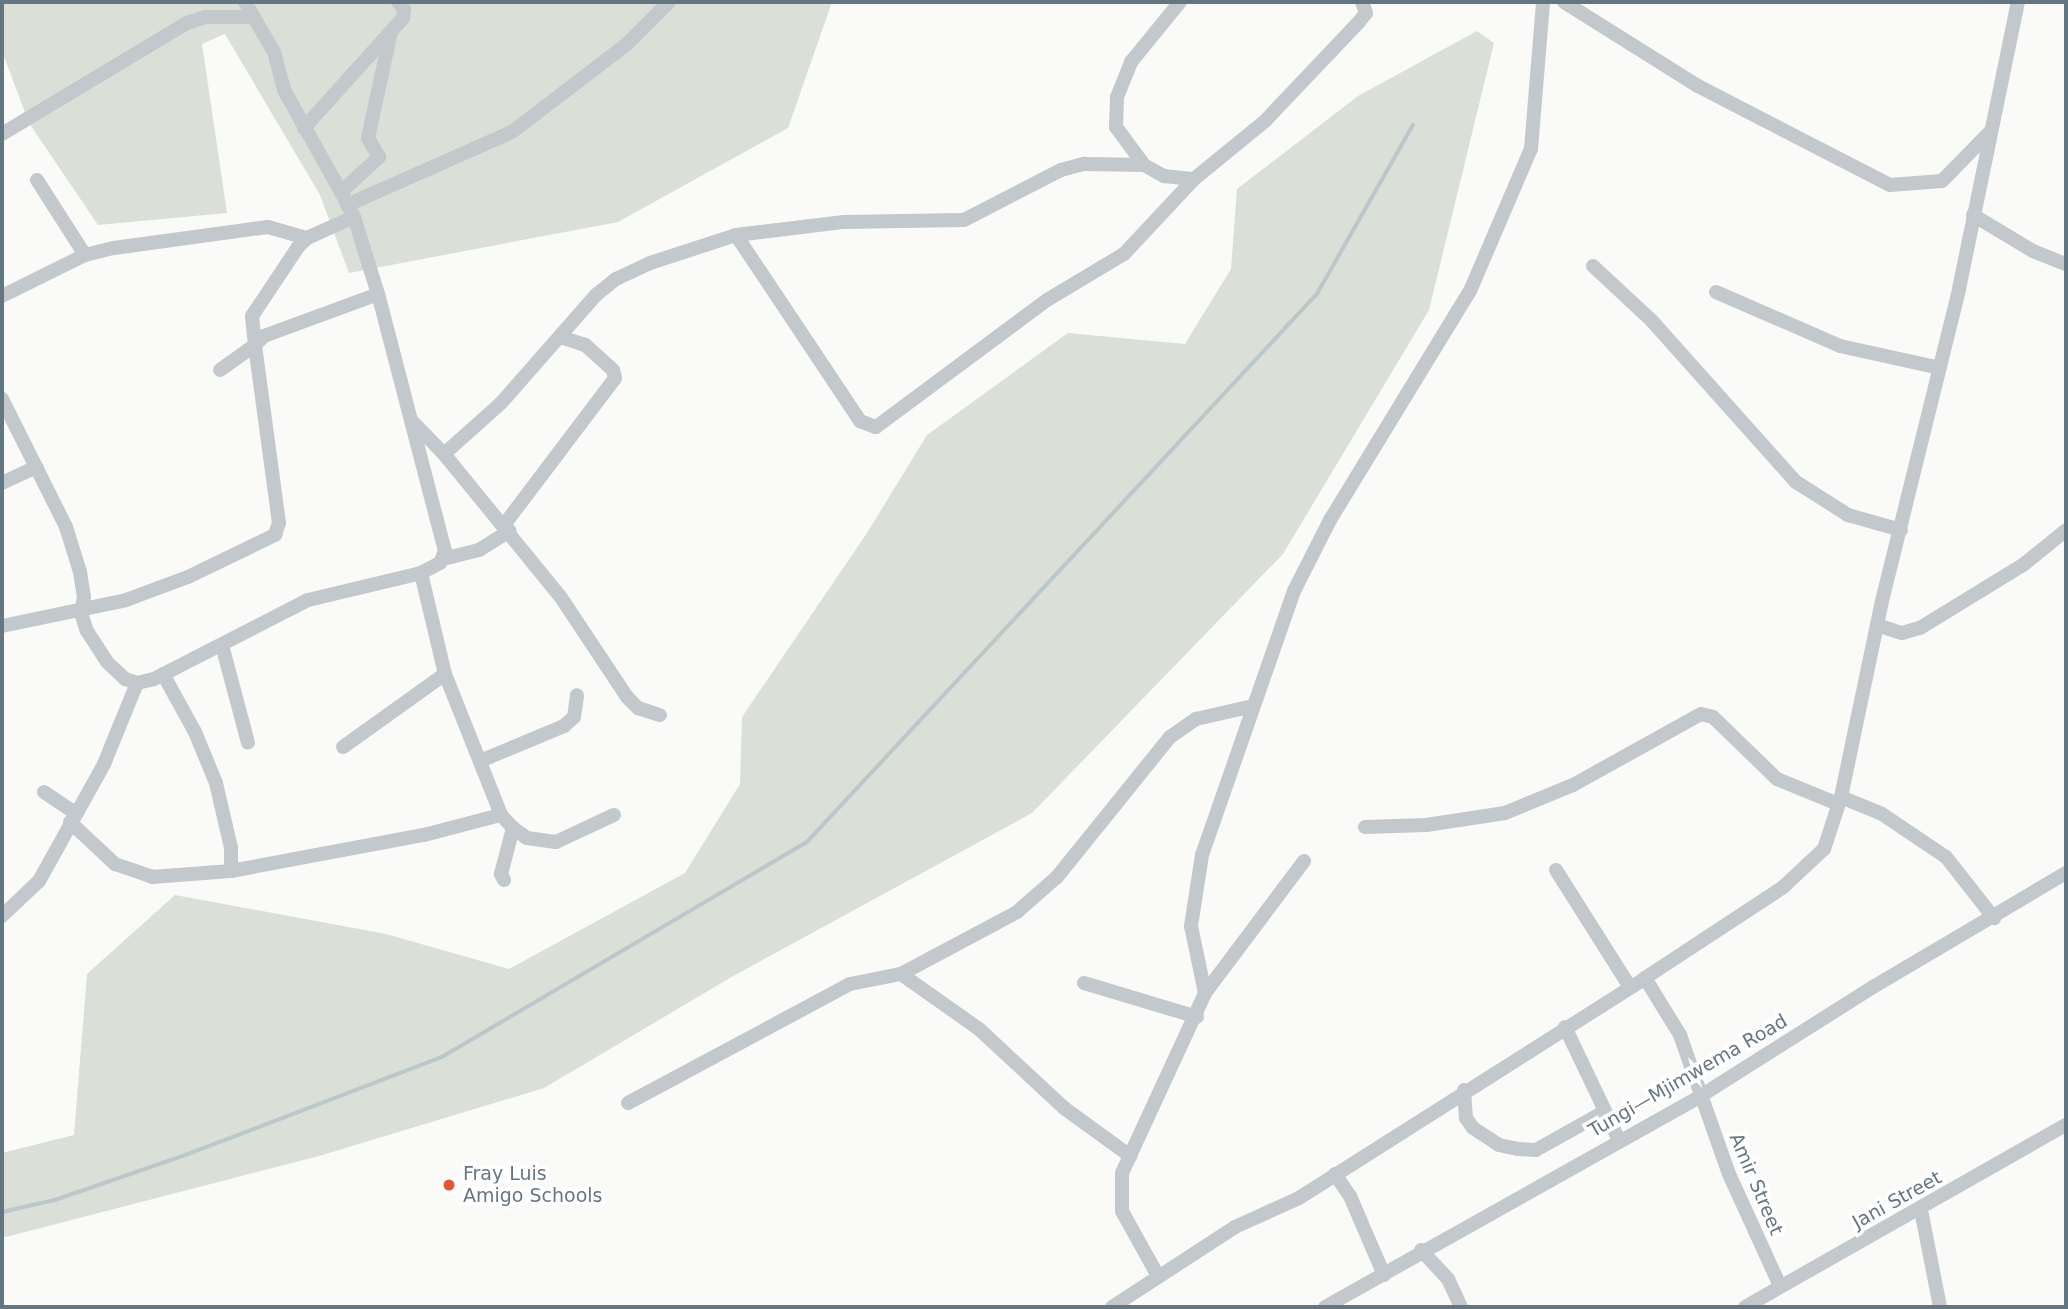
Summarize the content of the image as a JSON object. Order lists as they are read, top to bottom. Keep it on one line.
{"streets":{"street":["Tungi—Mjimwema Road","Amir Street","Jani Street"]},"crossings":[["Tungi—Mjimwema Road","Amir Street"],["Amir Street","Jani Street"]],"places":["Fray Luis Amigo Schools"]}
